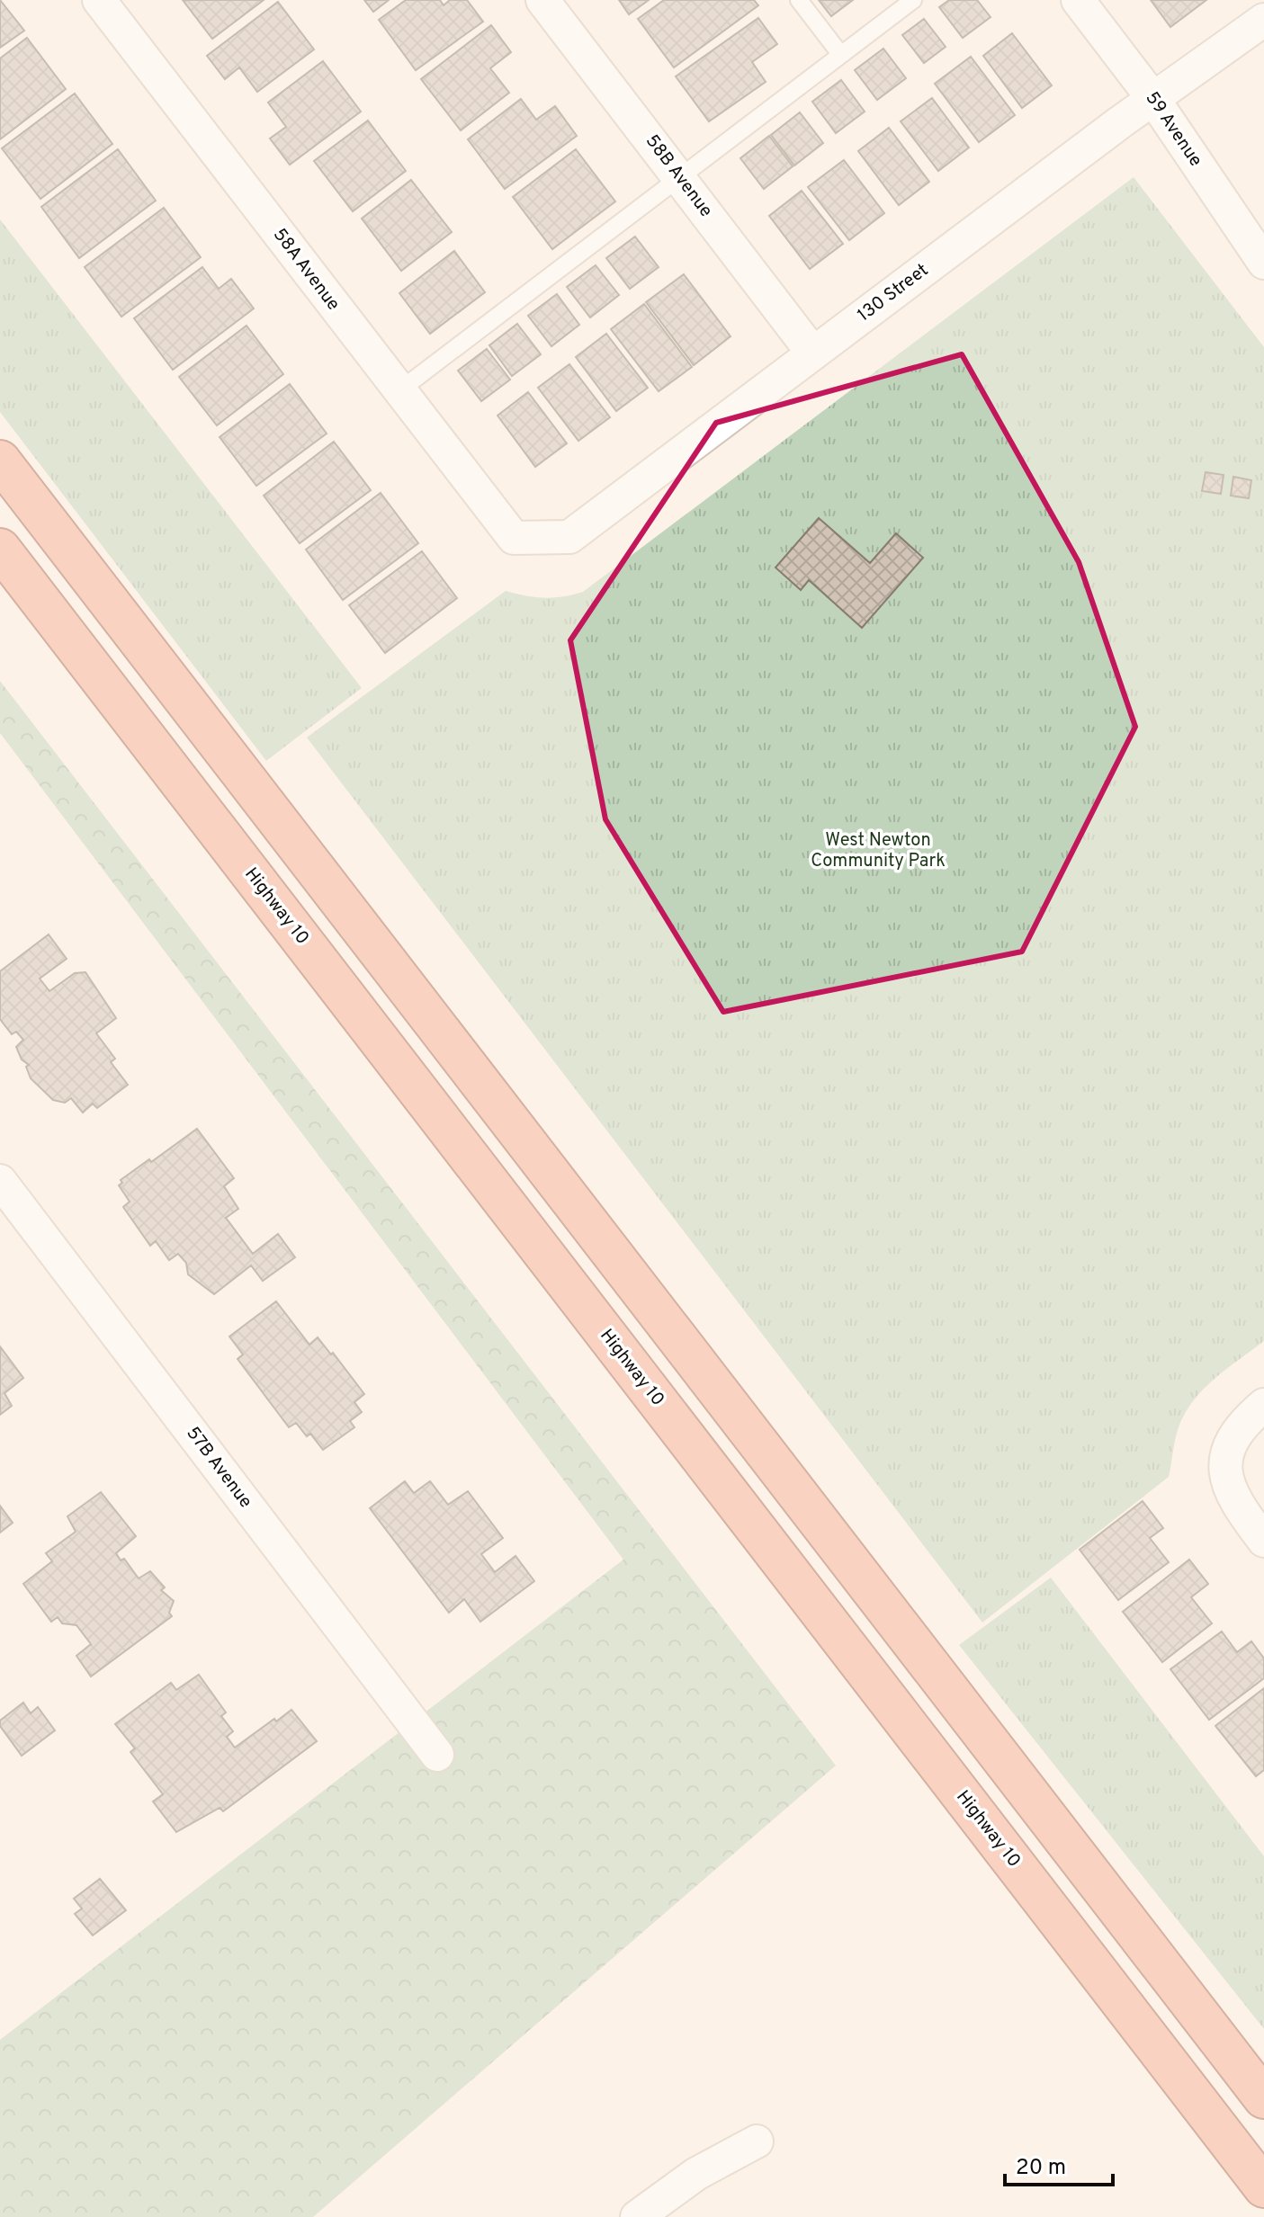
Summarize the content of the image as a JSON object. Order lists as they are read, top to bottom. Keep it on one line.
{"streets":{"highway":["Highway 10"],"street":["59 Avenue","58B Avenue","58A Avenue","130 Street","57B Avenue"]},"crossings":[["59 Avenue","130 Street"],["58B Avenue","130 Street"],["58A Avenue","130 Street"]],"parks":["West Newton Community Park"],"scale_bar":"20 m"}
